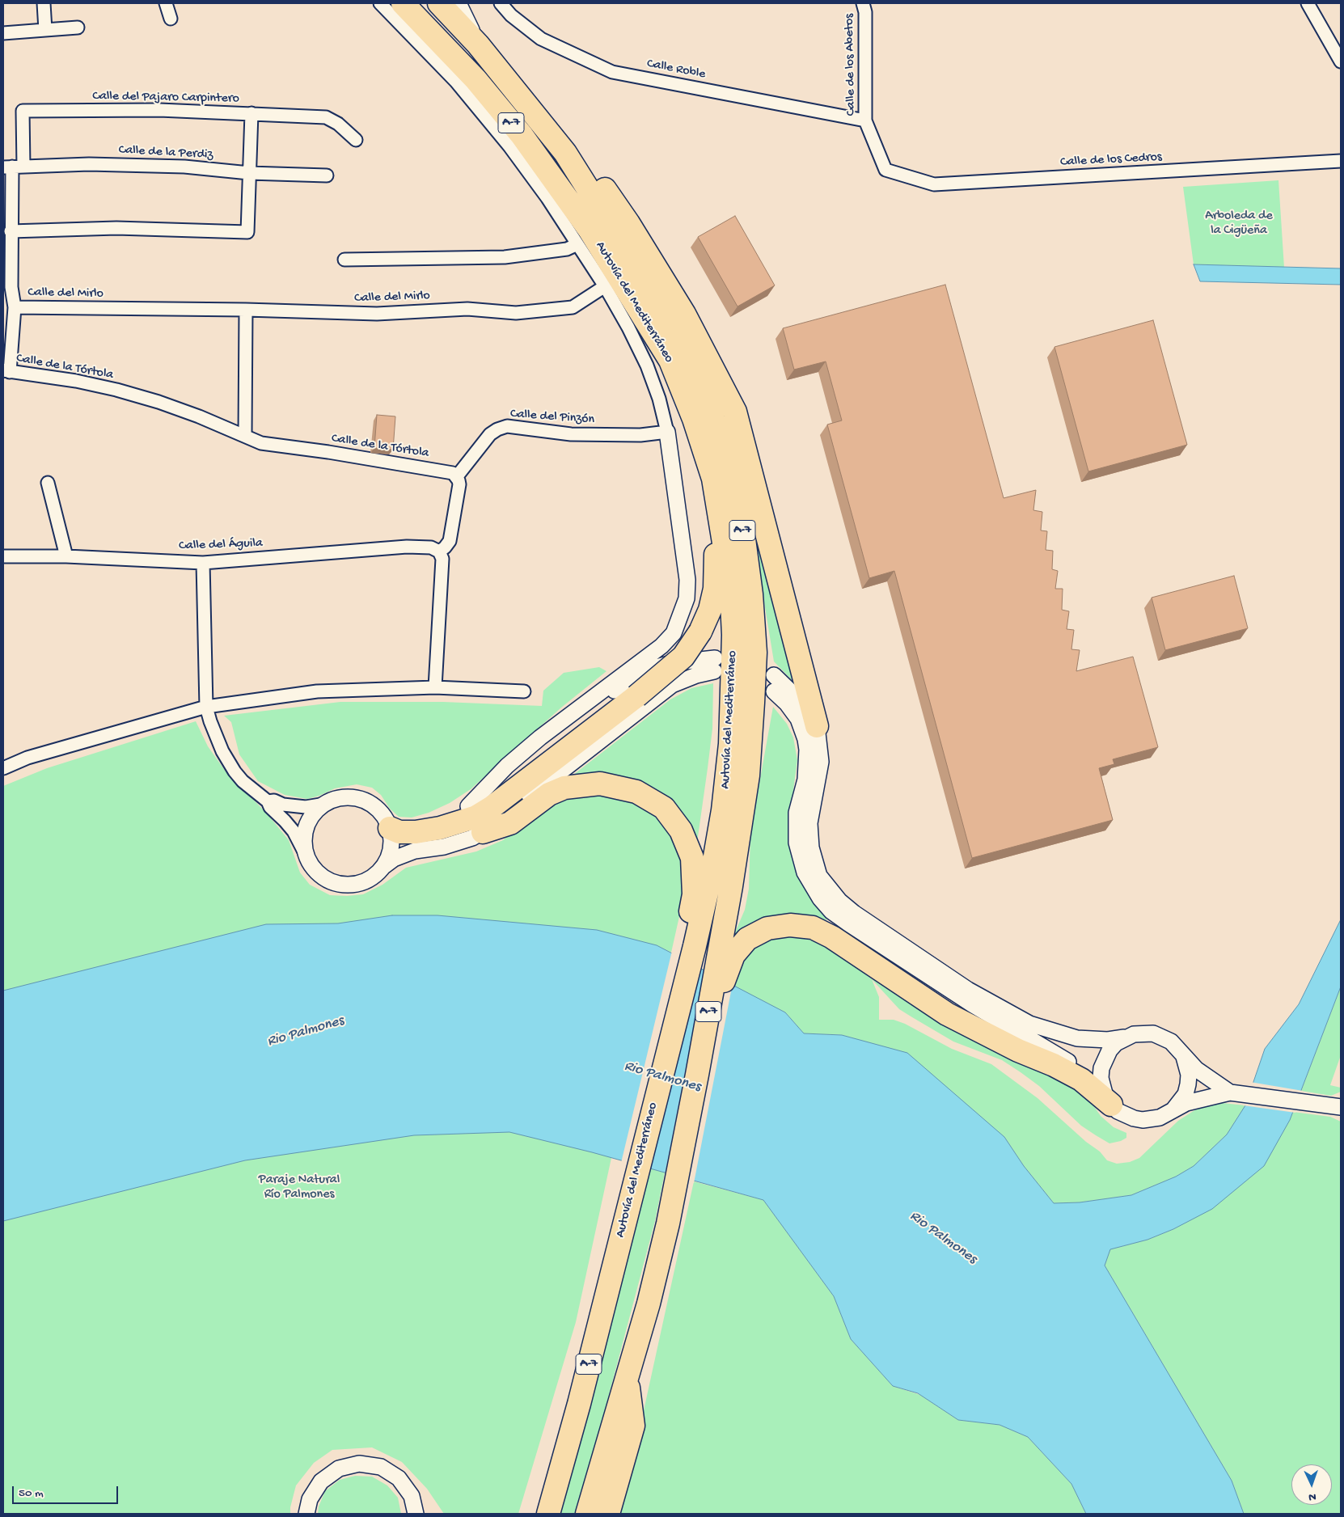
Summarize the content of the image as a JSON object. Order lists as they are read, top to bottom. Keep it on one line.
{"streets":{"highway":["A-7","Autovía del Mediterráneo"],"street":["Calle de los Abetos","Calle Roble","Calle del Pajaro Carpintero","Calle de la Perdiz","Calle de los Cedros","Calle del Mirlo","Calle de la Tórtola","Calle del Pinzón","Calle del Águila"]},"crossings":[["Calle de los Abetos","Calle Roble"],["Calle de los Abetos","Calle de los Cedros"],["Calle del Pajaro Carpintero","Calle de la Perdiz"],["Calle de la Tórtola","Calle del Pinzón"]],"water":["Rio Palmones"],"parks":["Arboleda de la Cigüeña","Paraje Natural Río Palmones"],"scale_bar":"50 m","north":"bottom"}
